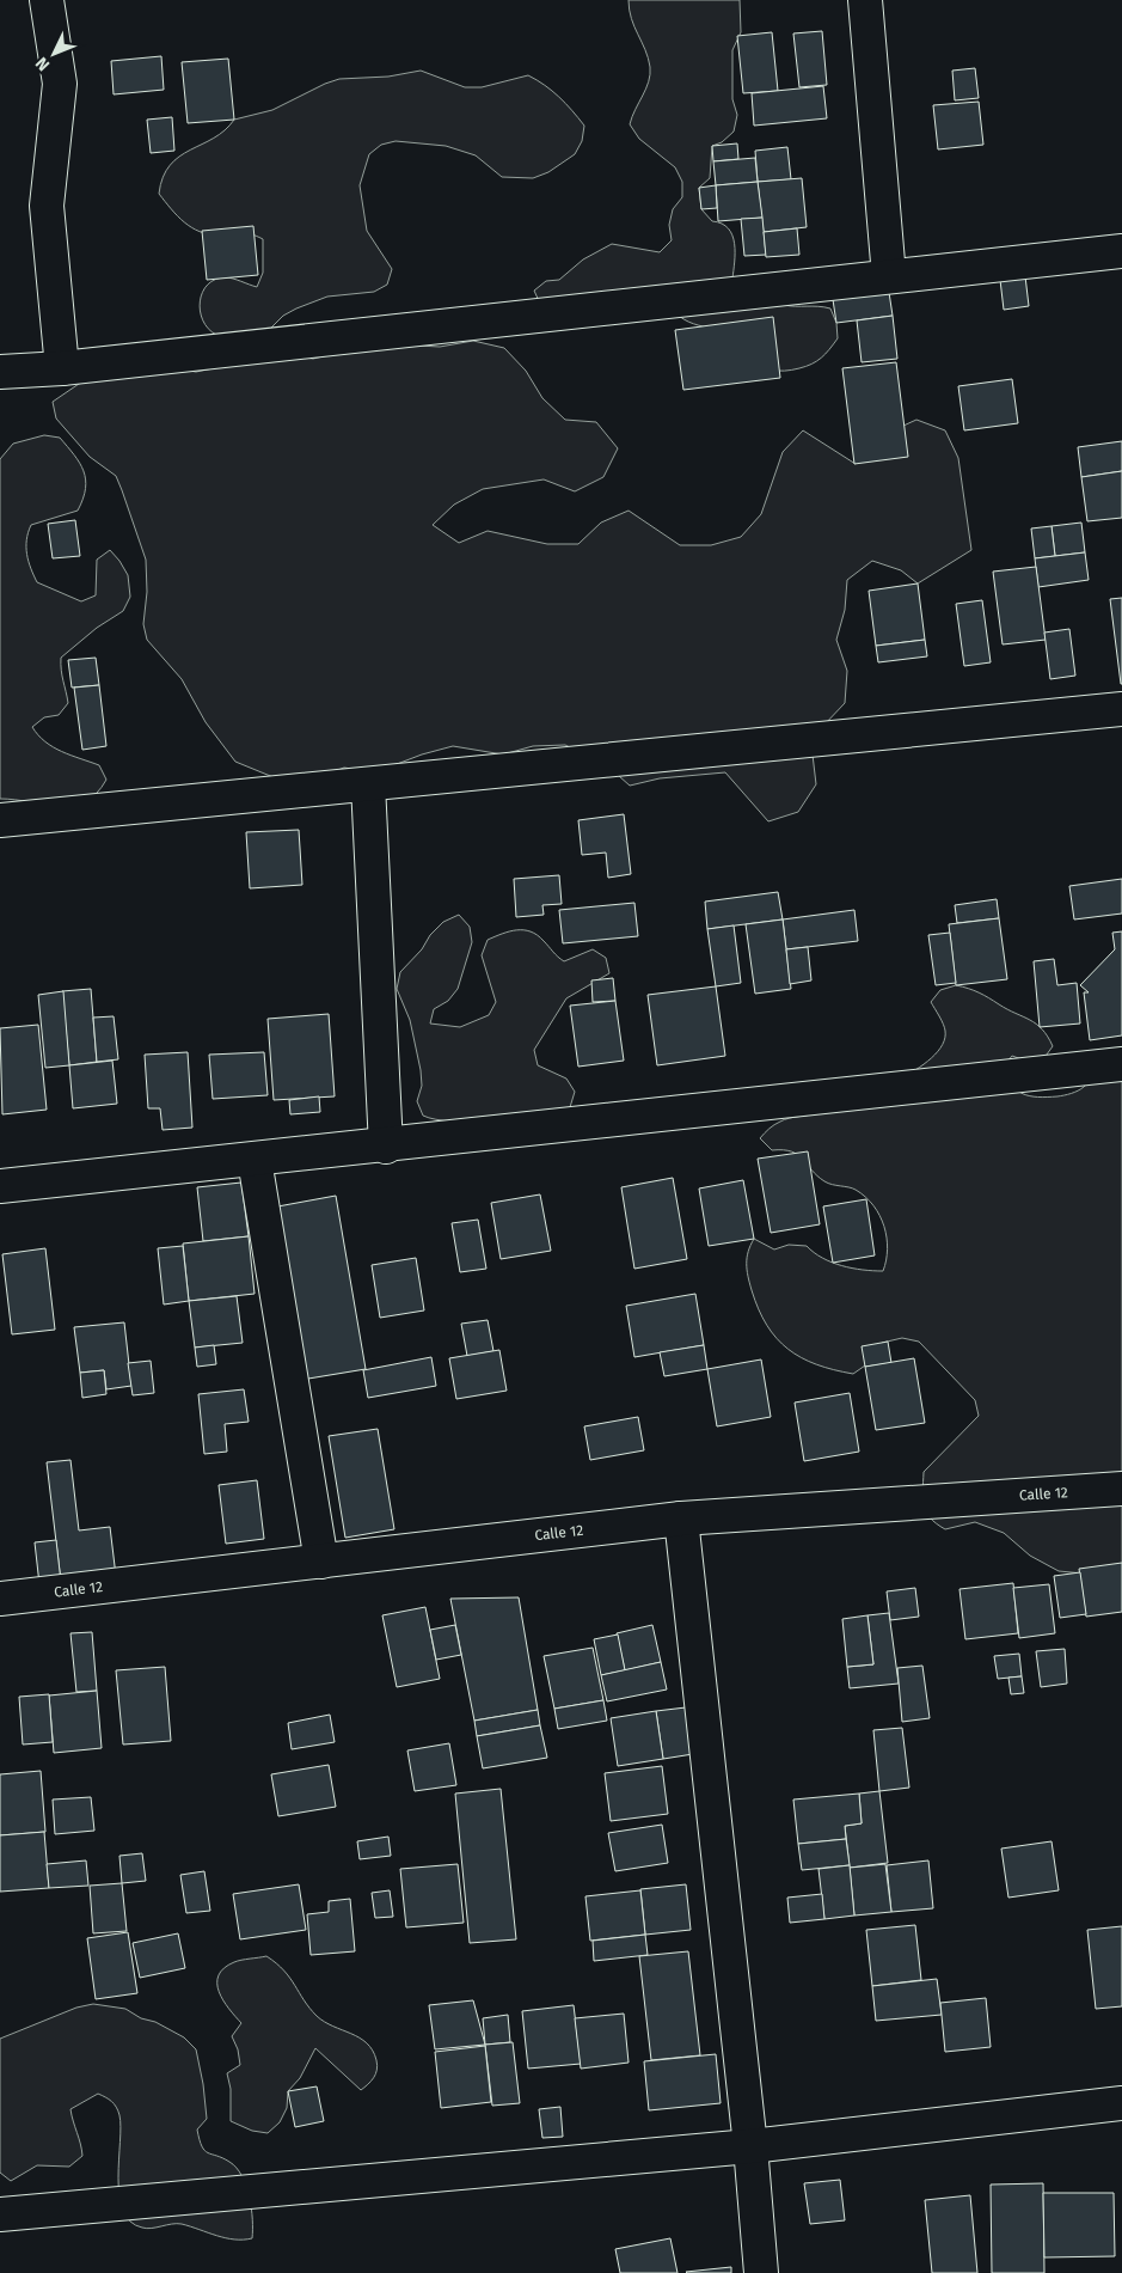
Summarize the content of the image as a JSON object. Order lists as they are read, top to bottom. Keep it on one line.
{"streets":{"street":["Calle 12"]},"north":"bottom left"}
